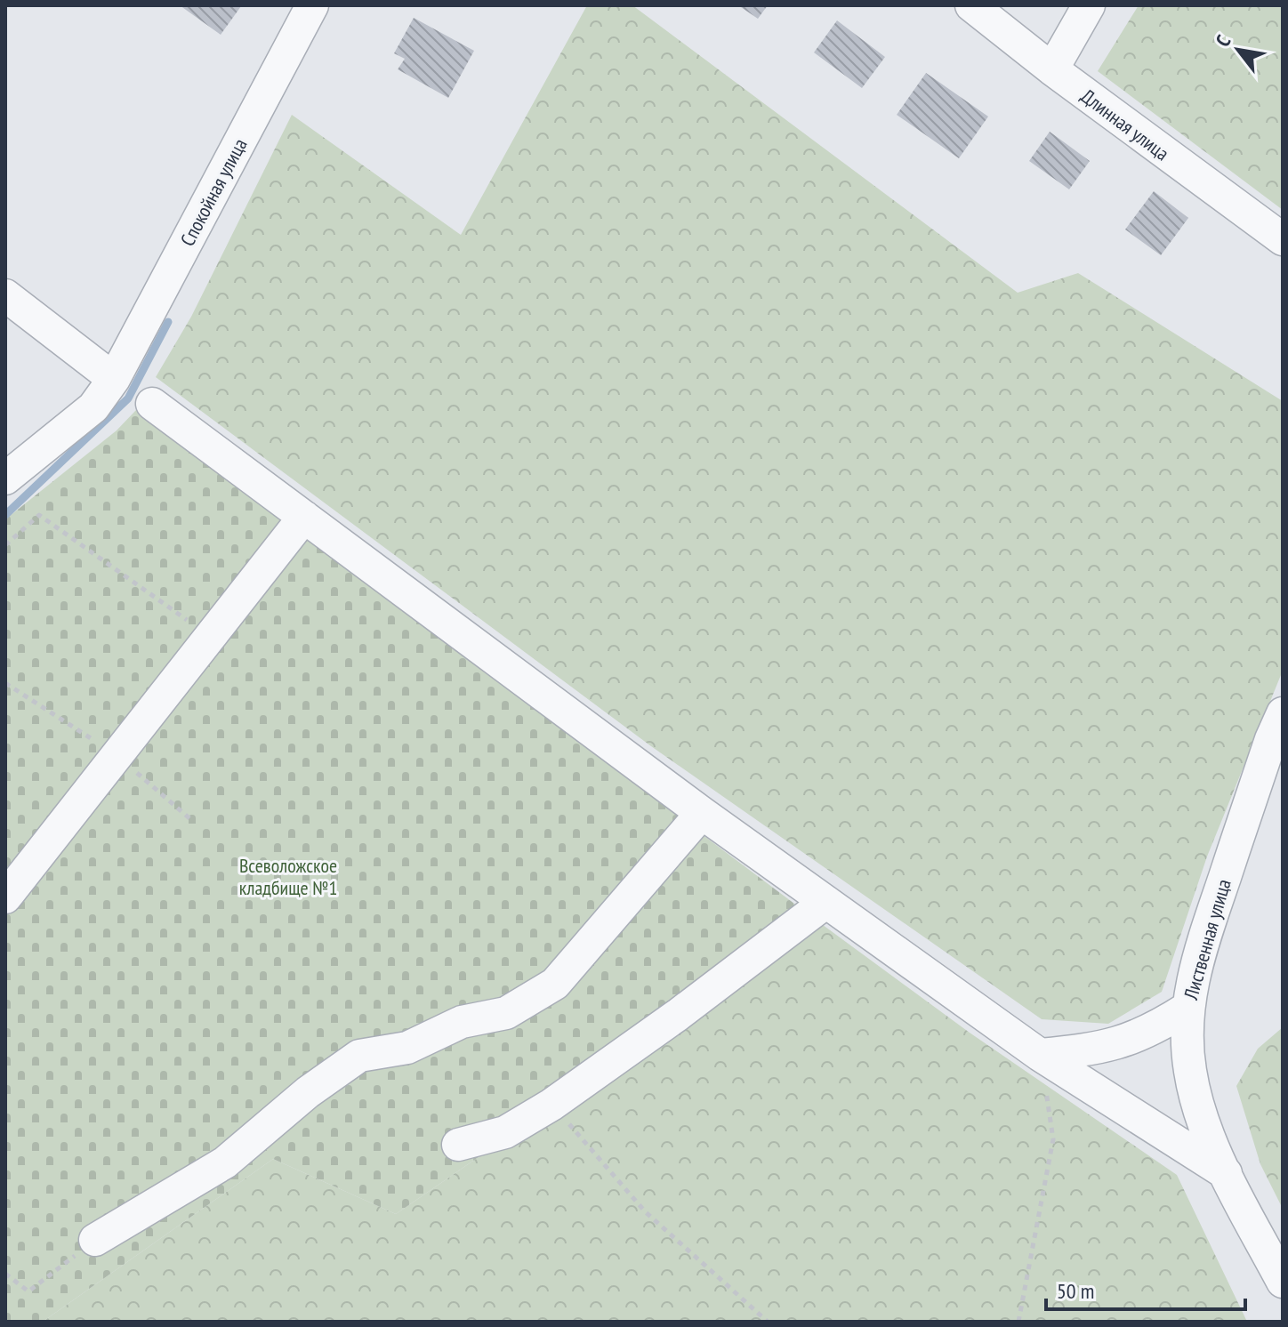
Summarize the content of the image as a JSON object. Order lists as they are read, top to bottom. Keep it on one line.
{"streets":{"street":["Длинная улица","Спокойная улица","Лиственная улица"]},"parks":["Всеволожское кладбище №1"],"scale_bar":"50 m","north":"top left"}
